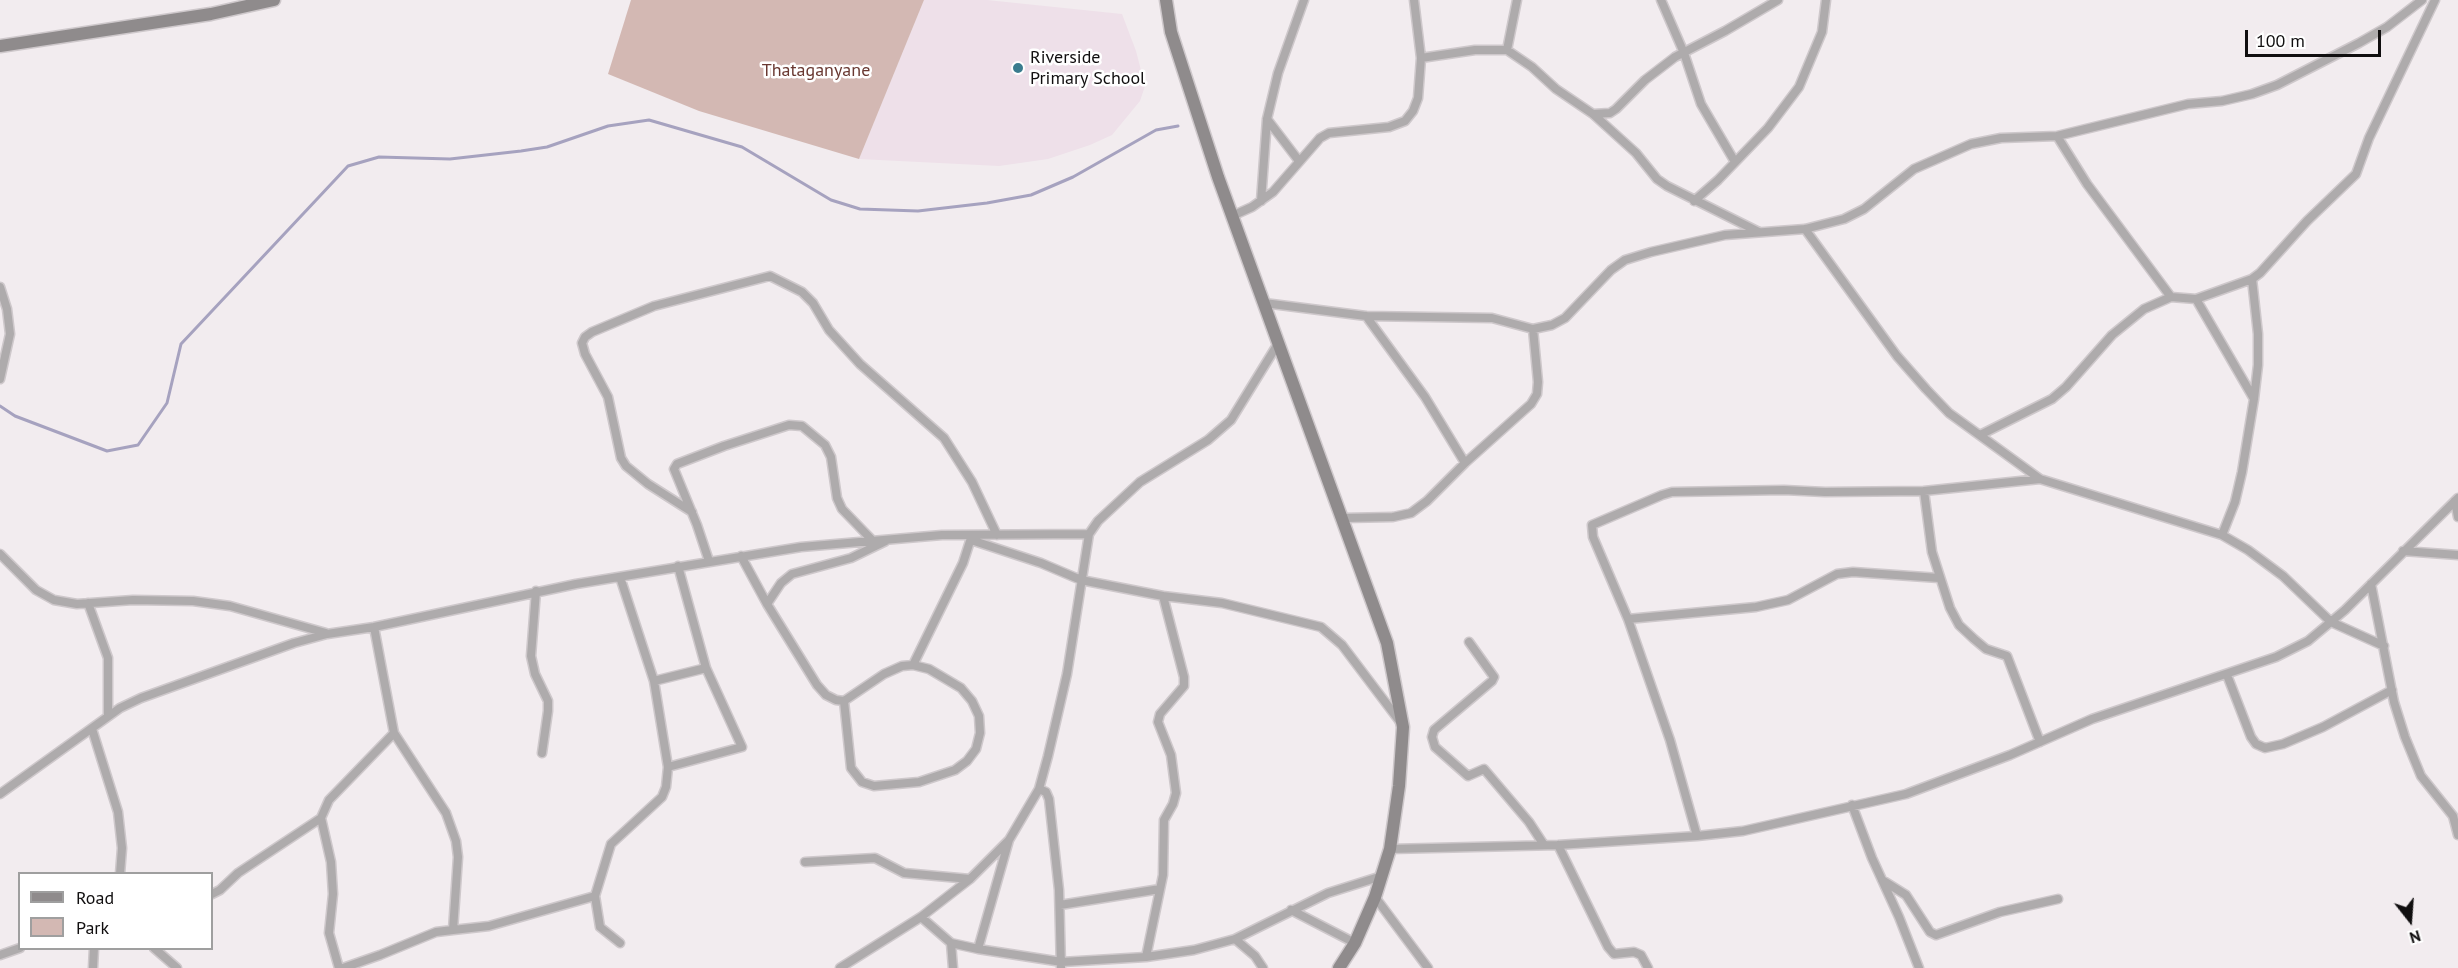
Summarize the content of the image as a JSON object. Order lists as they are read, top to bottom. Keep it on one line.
{"parks":["Thataganyane"],"places":["Riverside Primary School"],"legend":["Road","Park"],"scale_bar":"100 m","north":"bottom"}
